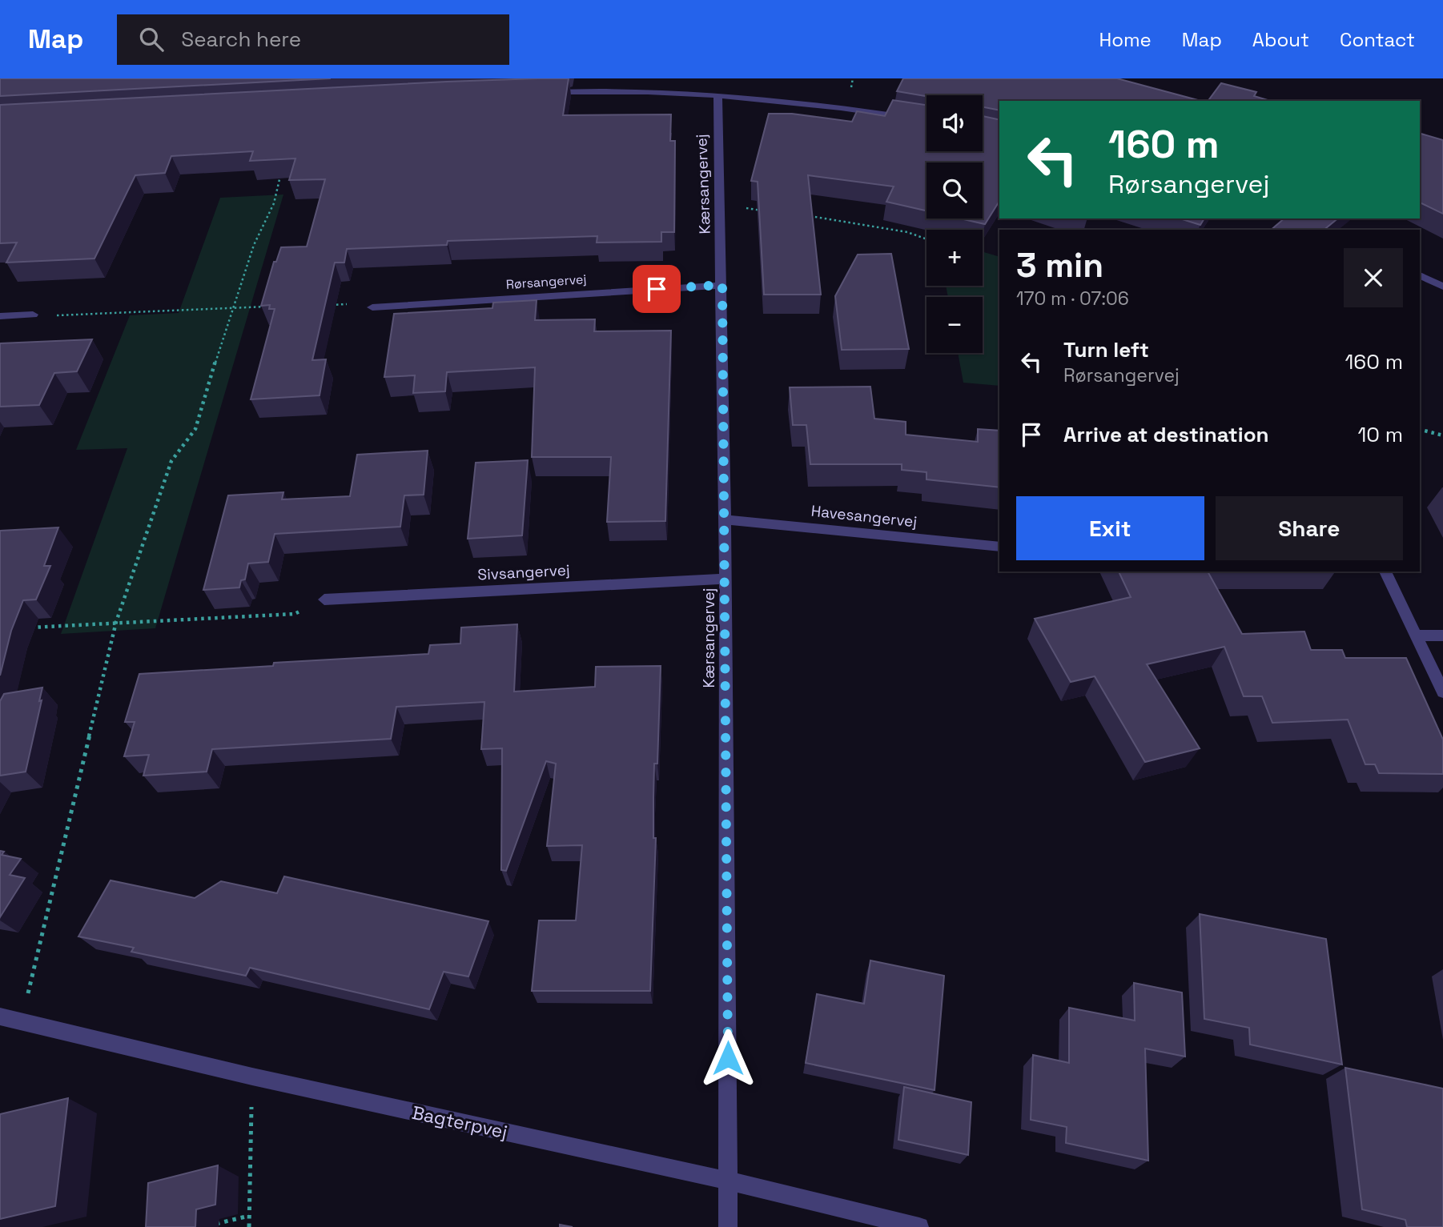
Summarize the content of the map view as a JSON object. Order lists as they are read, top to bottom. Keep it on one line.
{"streets":{"street":["Kærsangervej","Rørsangervej","Havesangervej","Sivsangervej","Bagterpvej"]},"crossings":[["Kærsangervej","Rørsangervej"],["Kærsangervej","Havesangervej"],["Kærsangervej","Sivsangervej"],["Kærsangervej","Bagterpvej"]],"page":{"header":"Map","search":"Search here","nav":["Home","Map","About","Contact"],"map_buttons":["+","−"],"turn":["160 m","Rørsangervej"],"heading":["3 min","170 m · 07:06"],"list":[{"name":"Turn left","note":"Rørsangervej","value":"160 m"},{"name":"Arrive at destination","value":"10 m"}],"buttons":["Exit","Share"]}}
